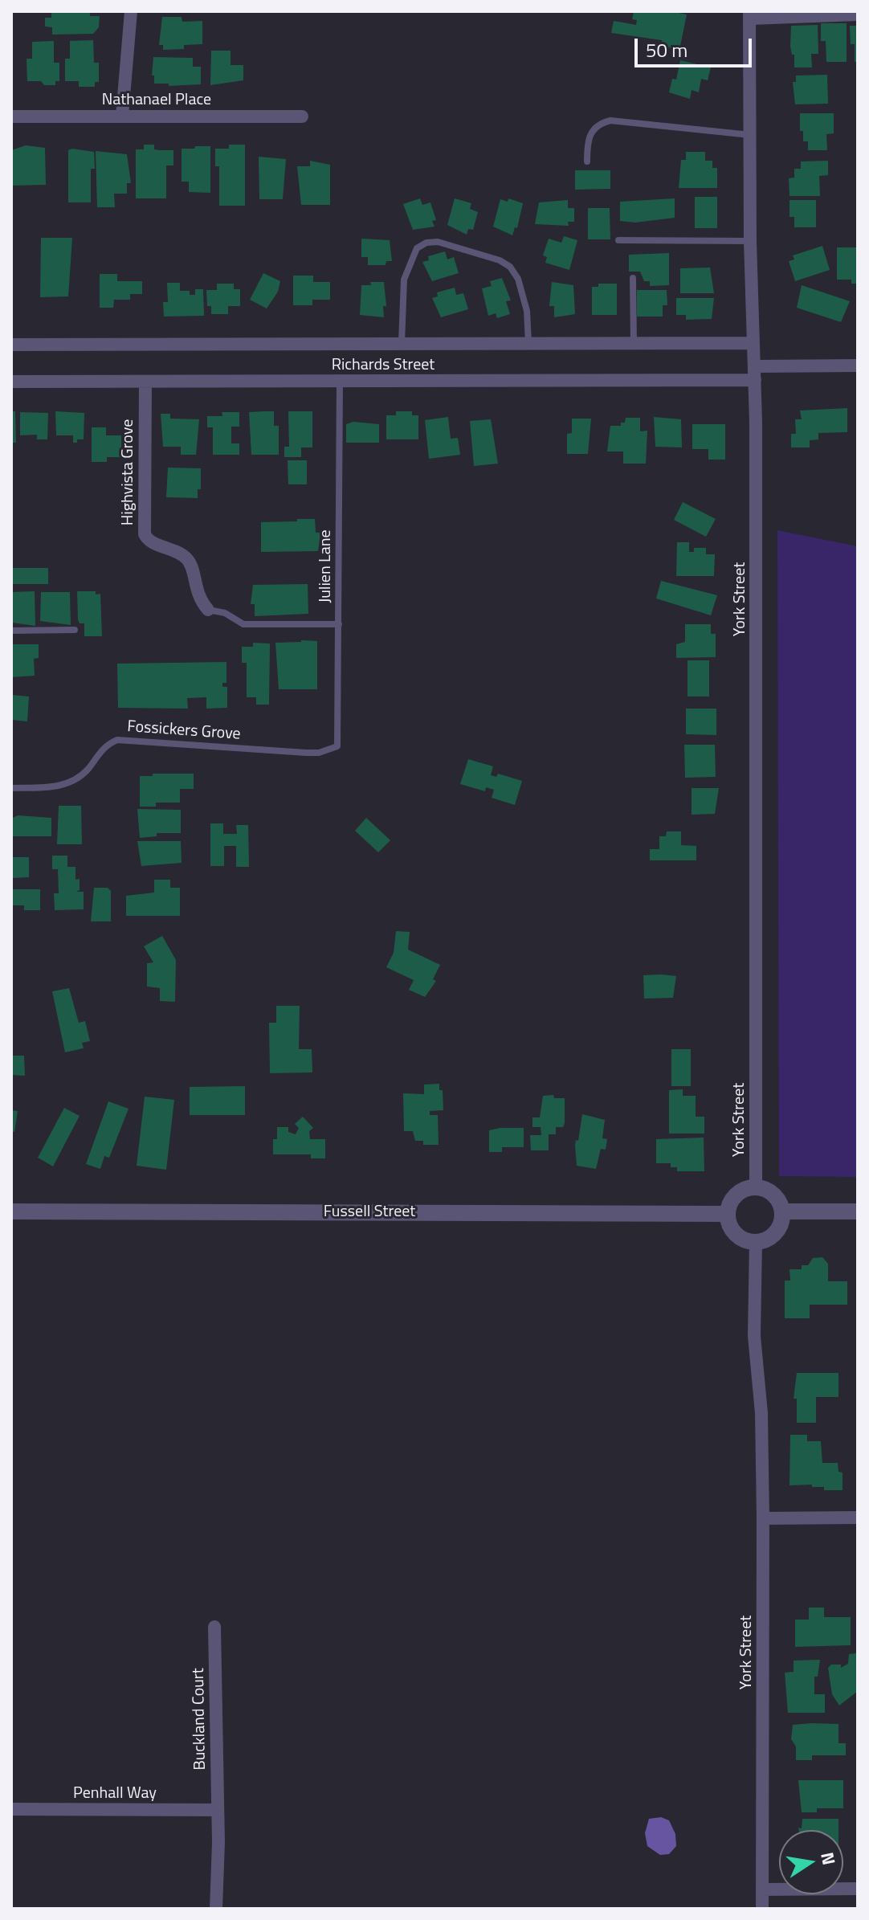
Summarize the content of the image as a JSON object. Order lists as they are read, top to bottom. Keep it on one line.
{"streets":{"street":["Nathanael Place","Richards Street","Highvista Grove","York Street","Fussell Street","Buckland Court","Penhall Way"],"lane":["Julien Lane","Fossickers Grove"]},"crossings":[["Richards Street","Highvista Grove"],["Richards Street","Julien Lane"],["Richards Street","York Street"],["Julien Lane","Fossickers Grove"],["York Street","Fussell Street"],["Buckland Court","Penhall Way"]],"scale_bar":"50 m","north":"right"}
